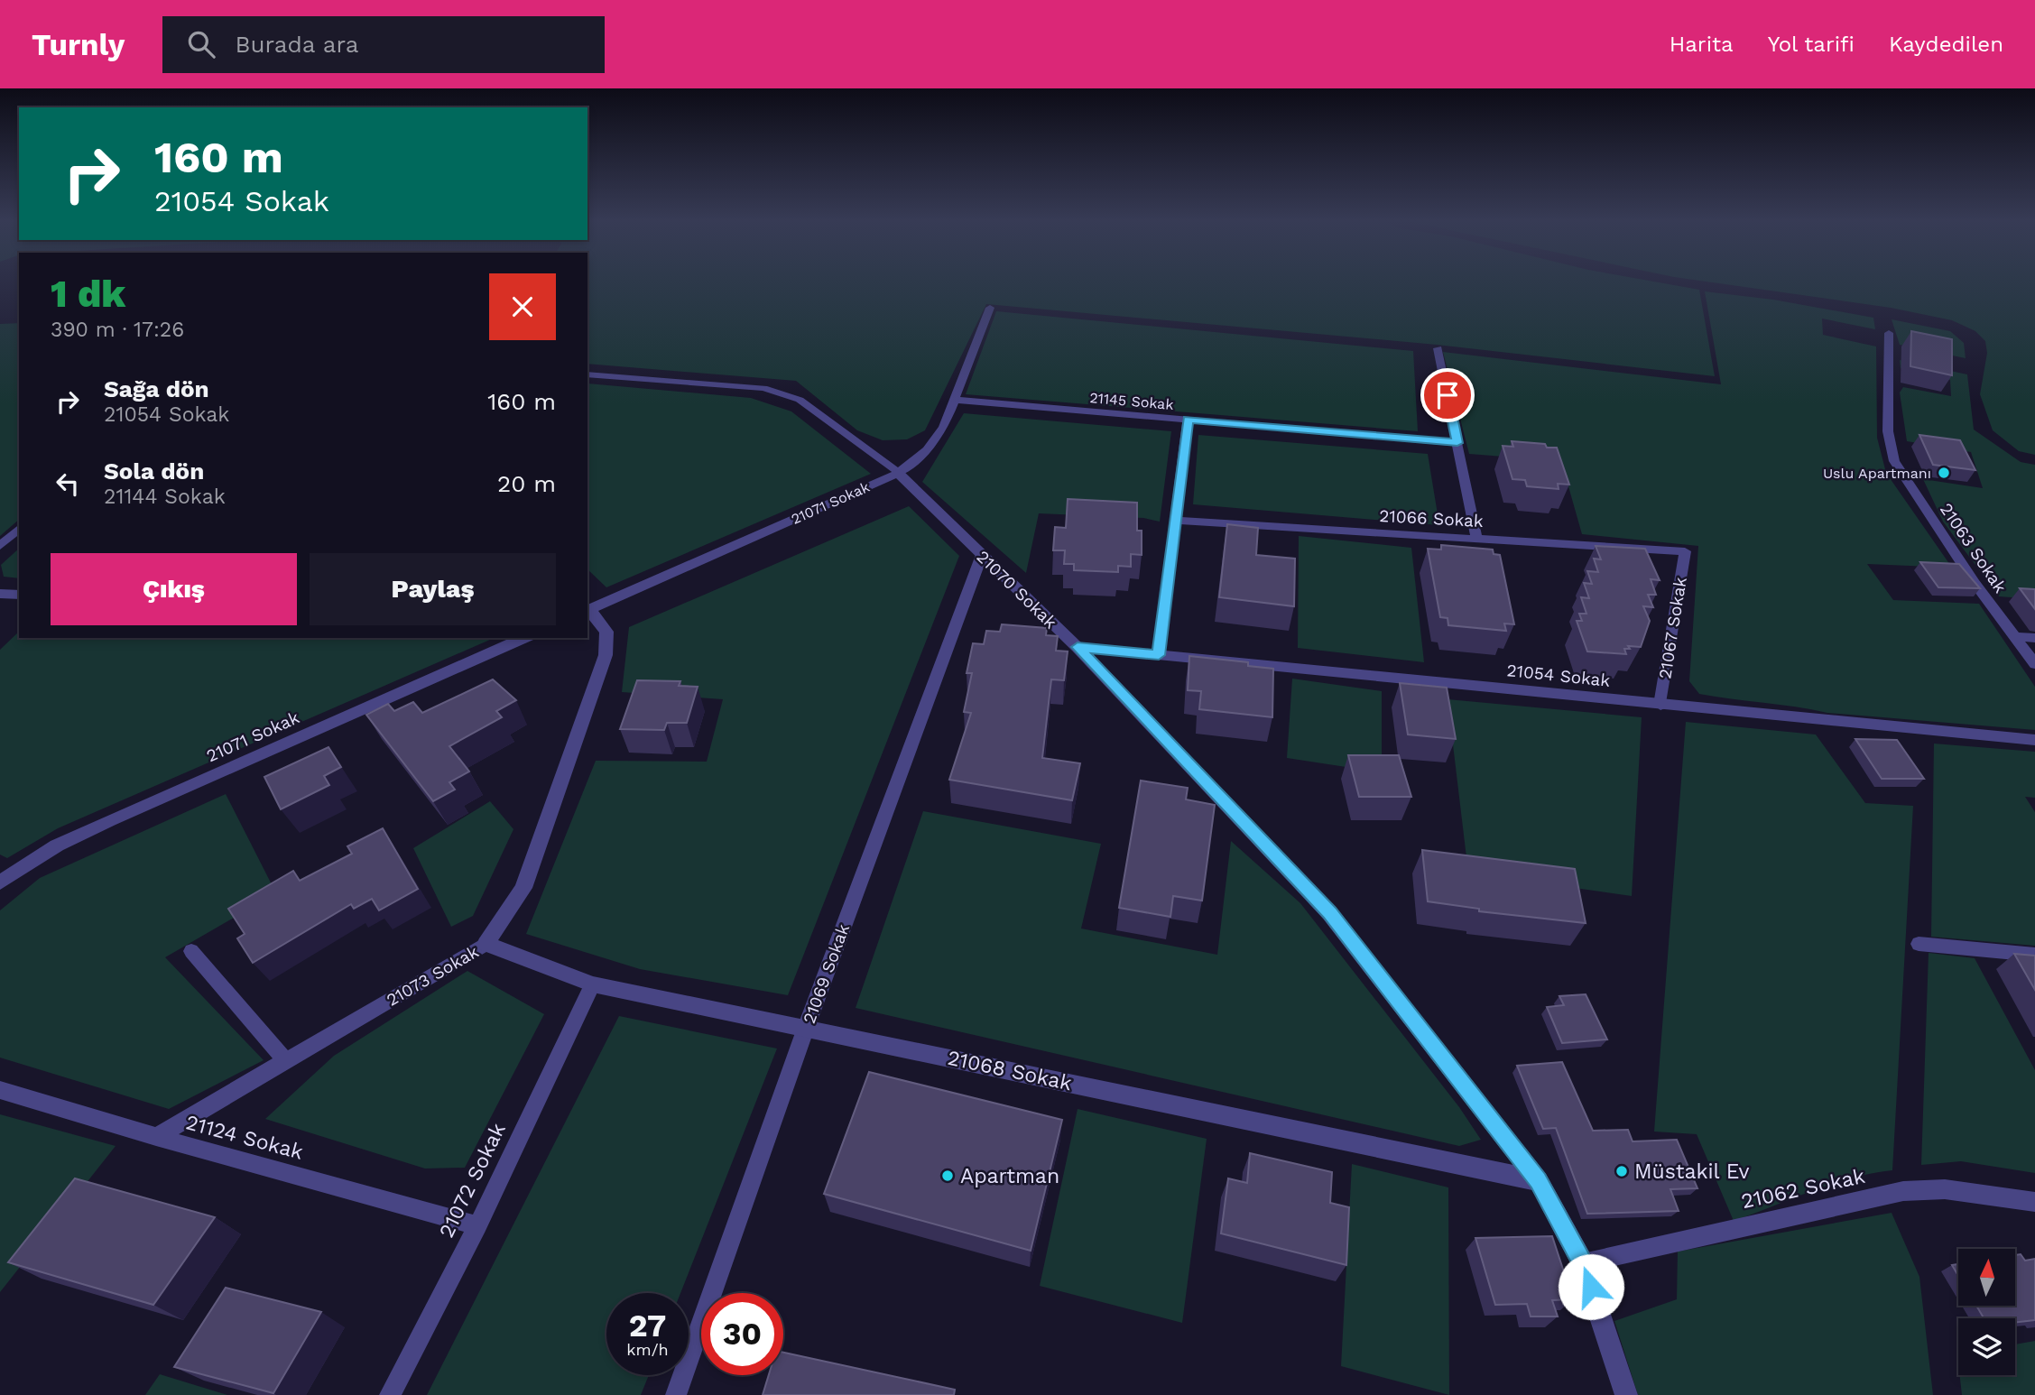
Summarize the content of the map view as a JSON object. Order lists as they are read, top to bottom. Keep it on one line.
{"streets":{"street":["21071 Sokak","21070 Sokak","21054 Sokak","21073 Sokak","21068 Sokak"],"lane":["21145 Sokak","21066 Sokak","21063 Sokak","21067 Sokak","21069 Sokak","21124 Sokak","21072 Sokak","21062 Sokak"]},"crossings":[["21145 Sokak","21071 Sokak"],["21071 Sokak","21070 Sokak"],["21071 Sokak","21073 Sokak"],["21066 Sokak","21067 Sokak"],["21070 Sokak","21054 Sokak"],["21070 Sokak","21069 Sokak"],["21070 Sokak","21068 Sokak"],["21070 Sokak","21062 Sokak"],["21067 Sokak","21054 Sokak"],["21069 Sokak","21068 Sokak"],["21073 Sokak","21068 Sokak"],["21073 Sokak","21124 Sokak"],["21068 Sokak","21072 Sokak"],["21124 Sokak","21072 Sokak"]],"places":["Uslu Apartmanı","Müstakil Ev","Apartman"],"north":"top","page":{"header":"Turnly","search":"Burada ara","nav":["Harita","Yol tarifi","Kaydedilen"],"turn":["160 m","21054 Sokak"],"heading":["1 dk","390 m · 17:26"],"list":[{"name":"Sağa dön","note":"21054 Sokak","value":"160 m"},{"name":"Sola dön","note":"21144 Sokak","value":"20 m"}],"buttons":["Çıkış","Paylaş"],"speed":"27 km/h","limit":"30"}}
